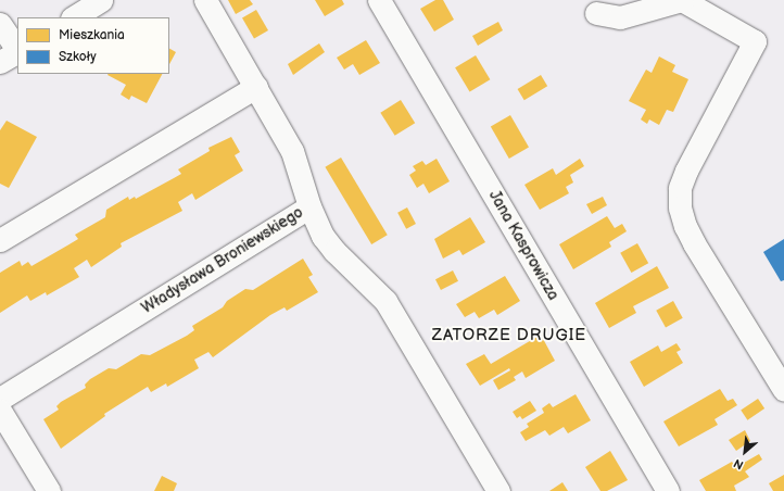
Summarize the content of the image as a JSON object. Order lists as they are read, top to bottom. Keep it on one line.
{"streets":{"street":["Jana Kasprowicza","Władysława Broniewskiego"]},"districts":["ZATORZE DRUGIE"],"legend":["Mieszkania","Szkoły"],"north":"bottom left"}
